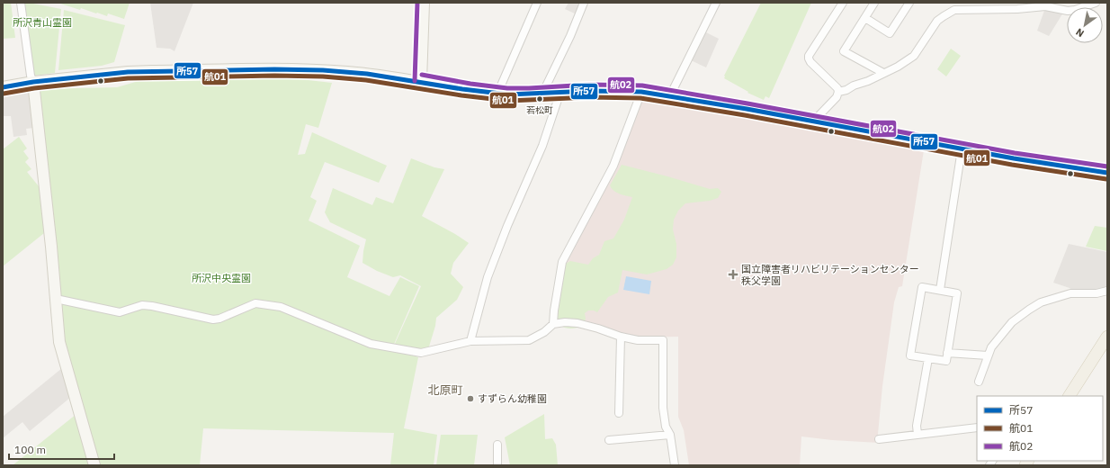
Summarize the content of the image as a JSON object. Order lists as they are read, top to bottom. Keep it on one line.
{"districts":["北原町"],"parks":["所沢青山霊園","所沢中央霊園"],"places":{"other":["若松町","すずらん幼稚園"],"health":["国立障害者リハビリテーションセンター 秩父学園"]},"lines":["transit line 航02","transit line 所57","transit line 航01"],"legend":["所57","航01","航02"],"scale_bar":"100 m","north":"bottom left"}
